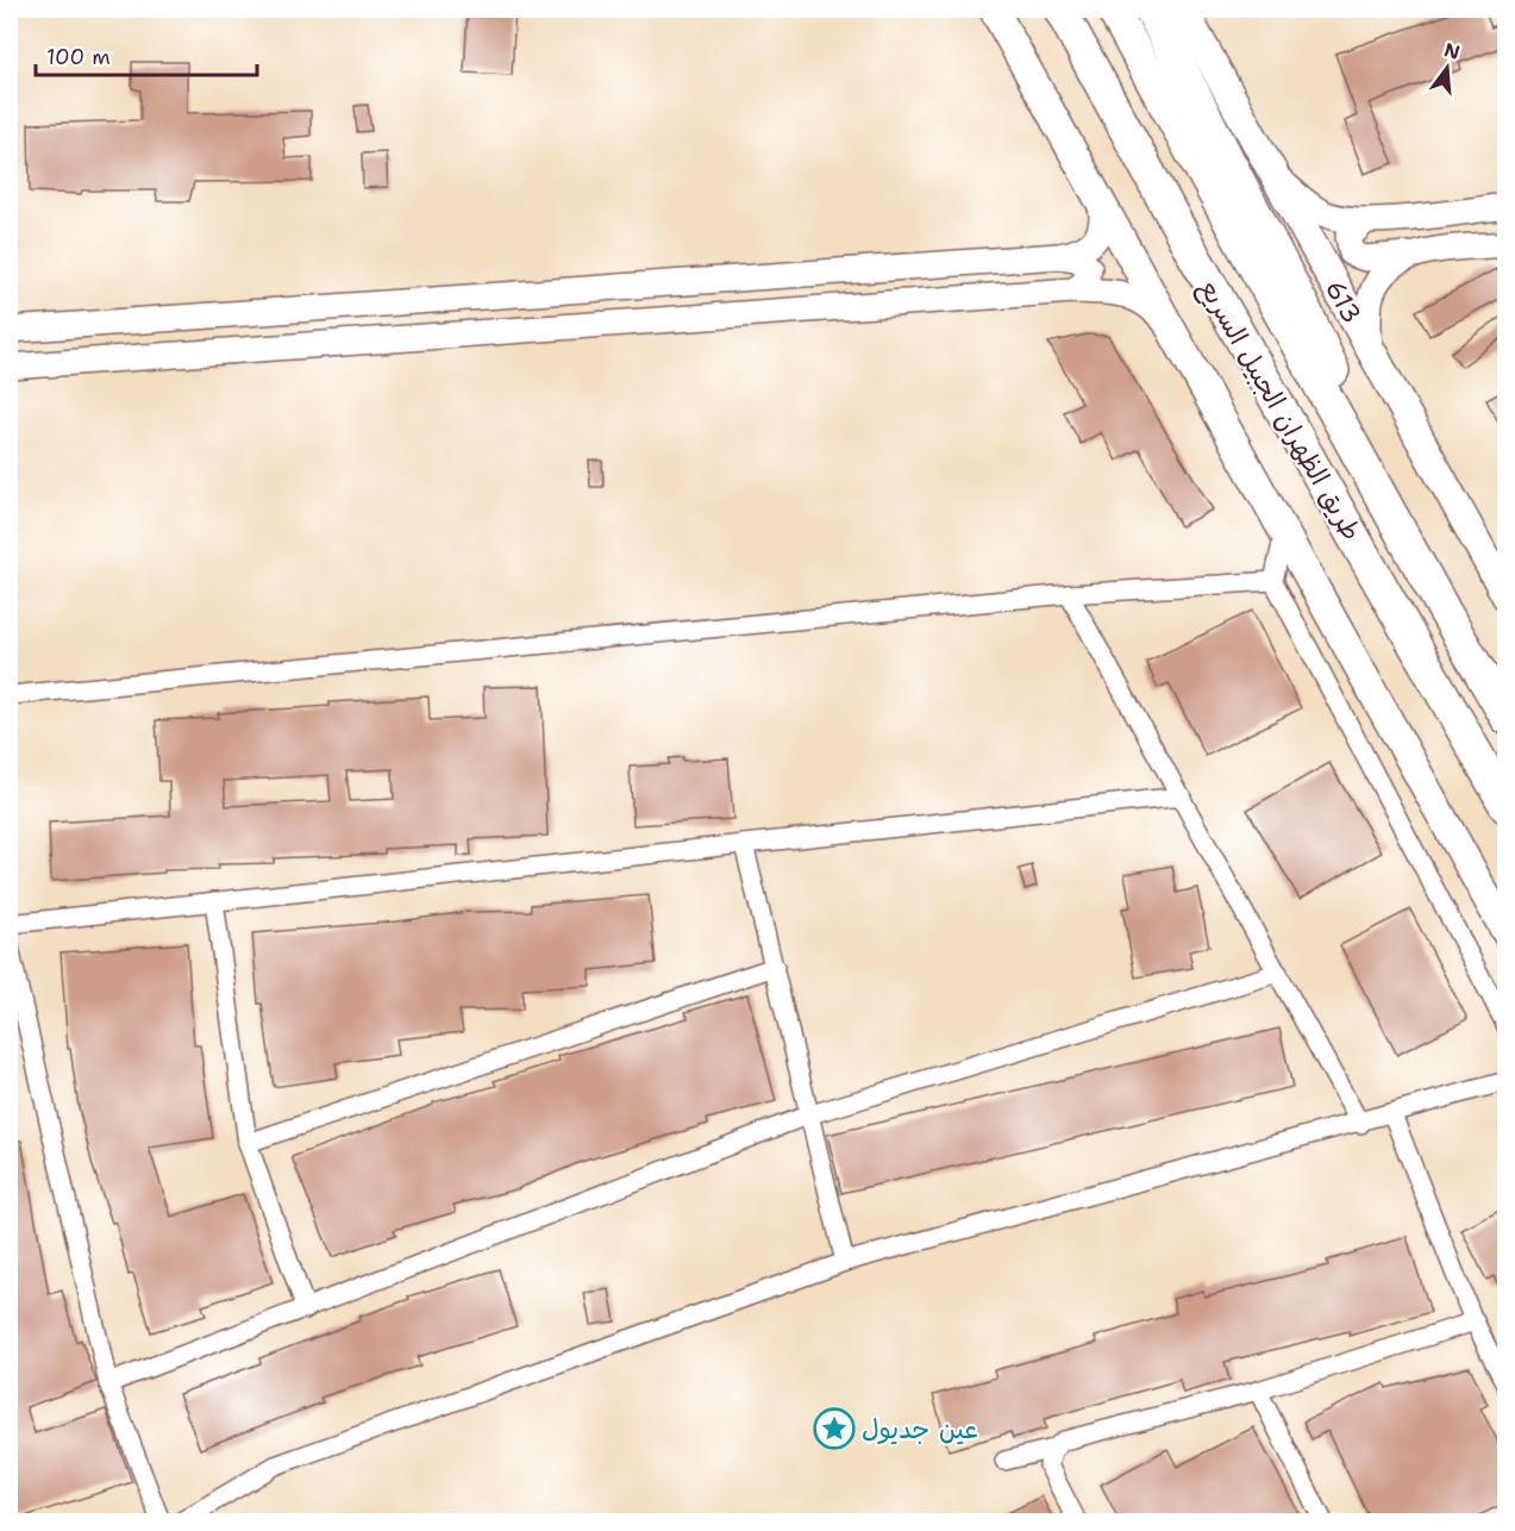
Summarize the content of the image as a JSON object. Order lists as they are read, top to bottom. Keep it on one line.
{"streets":{"highway":["طريق الظهران الجبيل السريع"],"main road":["613"]},"places":{"place":["عين جديول"]},"scale_bar":"100 m","north":"top"}
